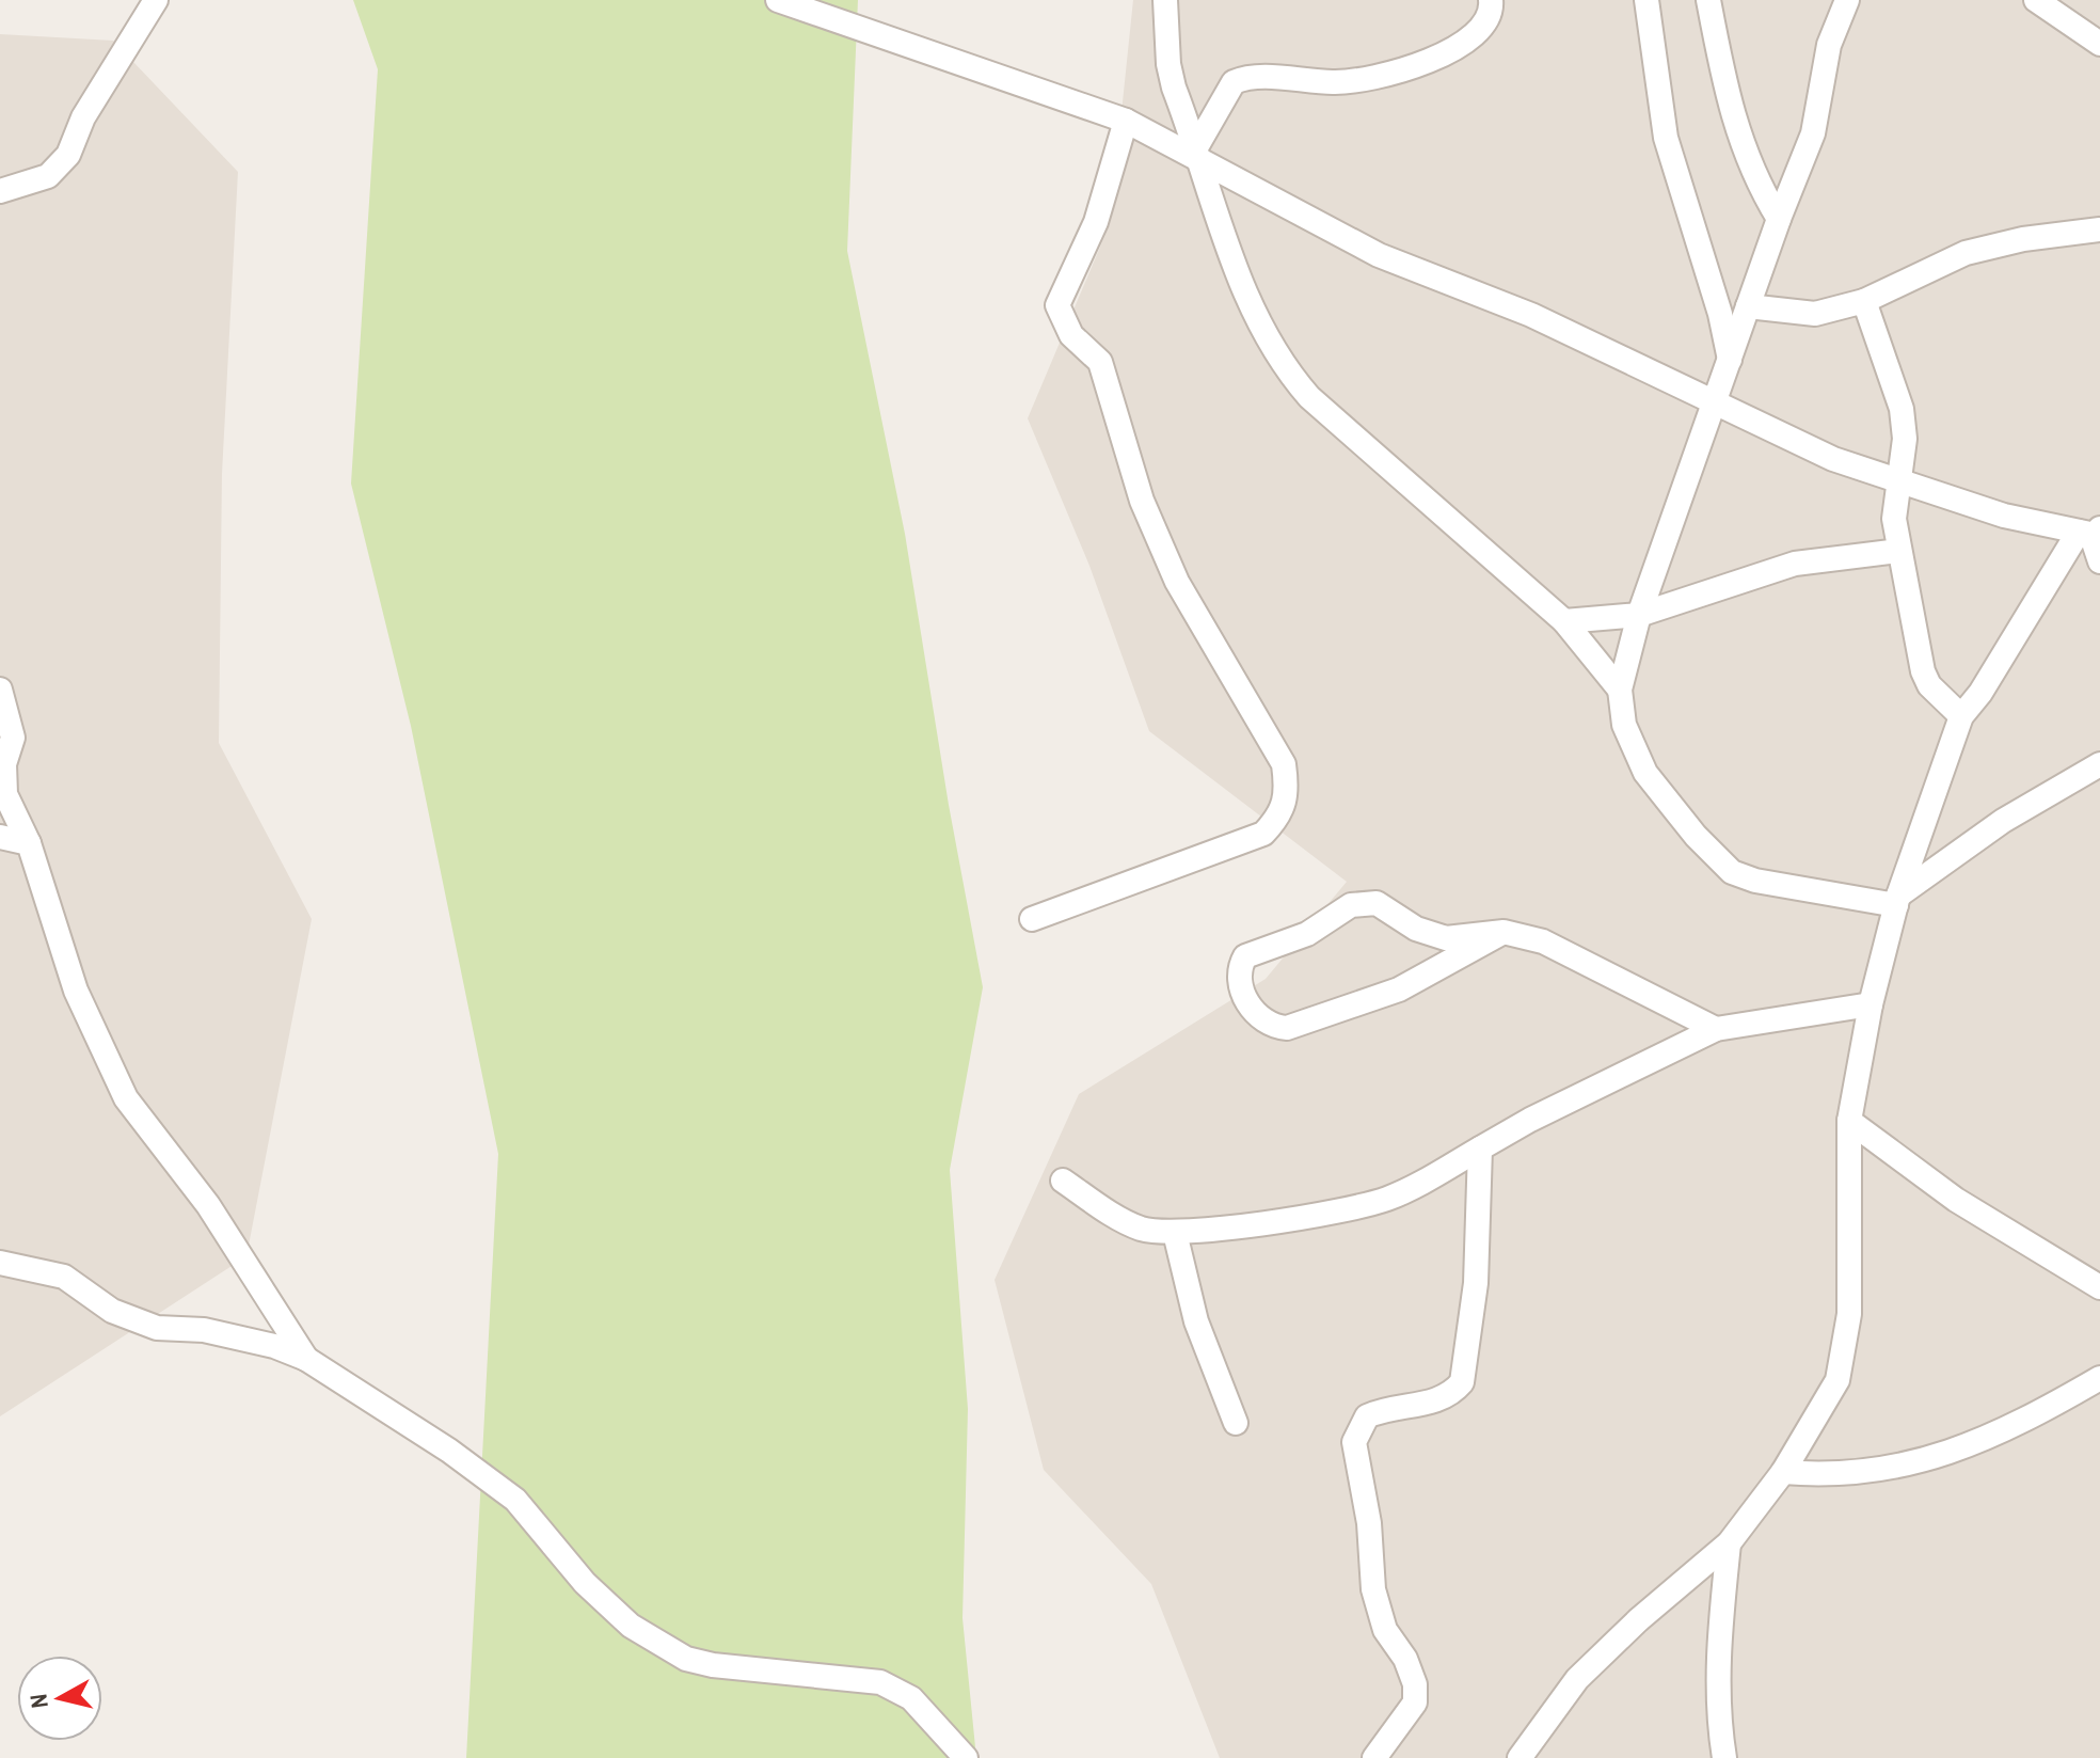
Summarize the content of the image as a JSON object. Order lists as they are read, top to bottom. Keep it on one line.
{"north":"left"}
